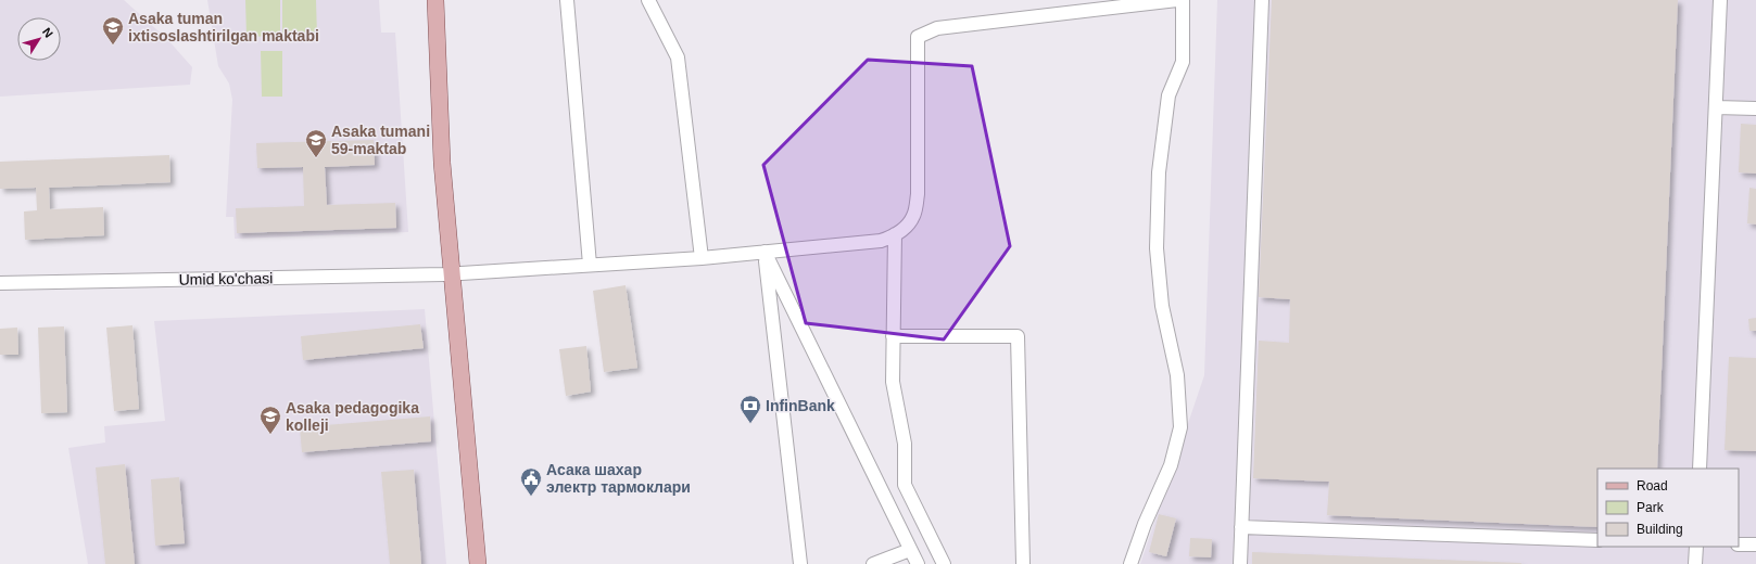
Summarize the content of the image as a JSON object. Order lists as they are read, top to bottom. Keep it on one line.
{"streets":{"street":["Umid ko'chasi"]},"places":{"school or university":["Asaka tuman ixtisoslashtirilgan maktabi","Asaka tumani 59-maktab","Asaka pedagogika kolleji"],"bank":["InfinBank"],"public building":["Асака шахар электр тармоклари"]},"legend":["Road","Park","Building"],"north":"top right"}
